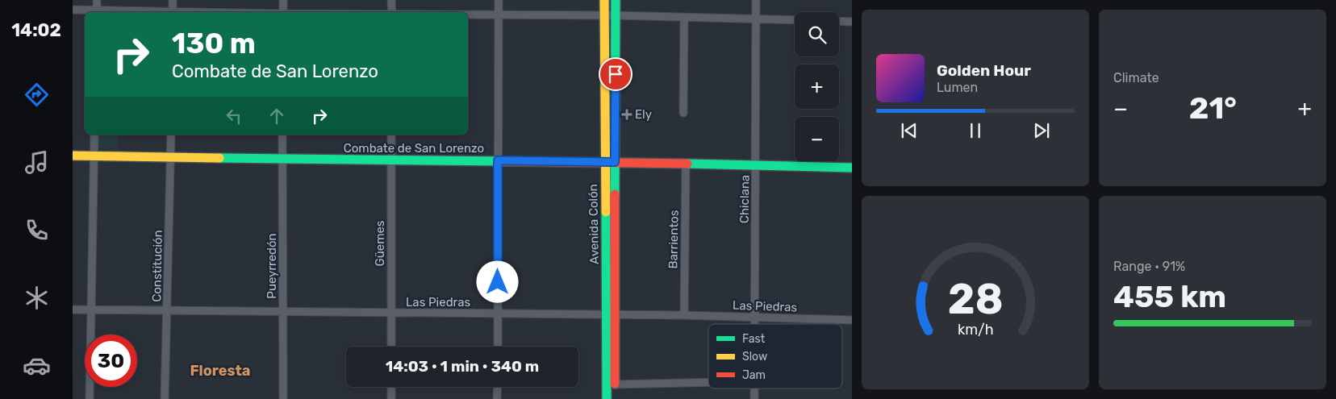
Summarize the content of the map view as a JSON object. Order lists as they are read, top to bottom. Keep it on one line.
{"streets":{"main road":["Combate de San Lorenzo","Avenida Colón"],"street":["Chiclana","Barrientos","Güemes","Constitución","Pueyrredón","Las Piedras"]},"crossings":[["Combate de San Lorenzo","Chiclana"],["Combate de San Lorenzo","Avenida Colón"],["Combate de San Lorenzo","Barrientos"],["Combate de San Lorenzo","Güemes"],["Combate de San Lorenzo","Constitución"],["Combate de San Lorenzo","Pueyrredón"],["Chiclana","Las Piedras"],["Avenida Colón","Las Piedras"],["Barrientos","Las Piedras"],["Güemes","Las Piedras"],["Constitución","Las Piedras"],["Pueyrredón","Las Piedras"]],"districts":["Floresta"],"places":{"health":["Ely"]},"legend":["Fast","Slow","Jam"],"page":{"tabs":"14:02","tile":["Climate",["Range · 91%","455 km"]],"map_buttons":["+","−"],"turn":["130 m","Combate de San Lorenzo"],"song":["Golden Hour","Lumen"],"heat":["−","21°","+"],"limit":"30","trip":"14:03 · 1 min · 340 m","gauge":["28","km/h"]}}
